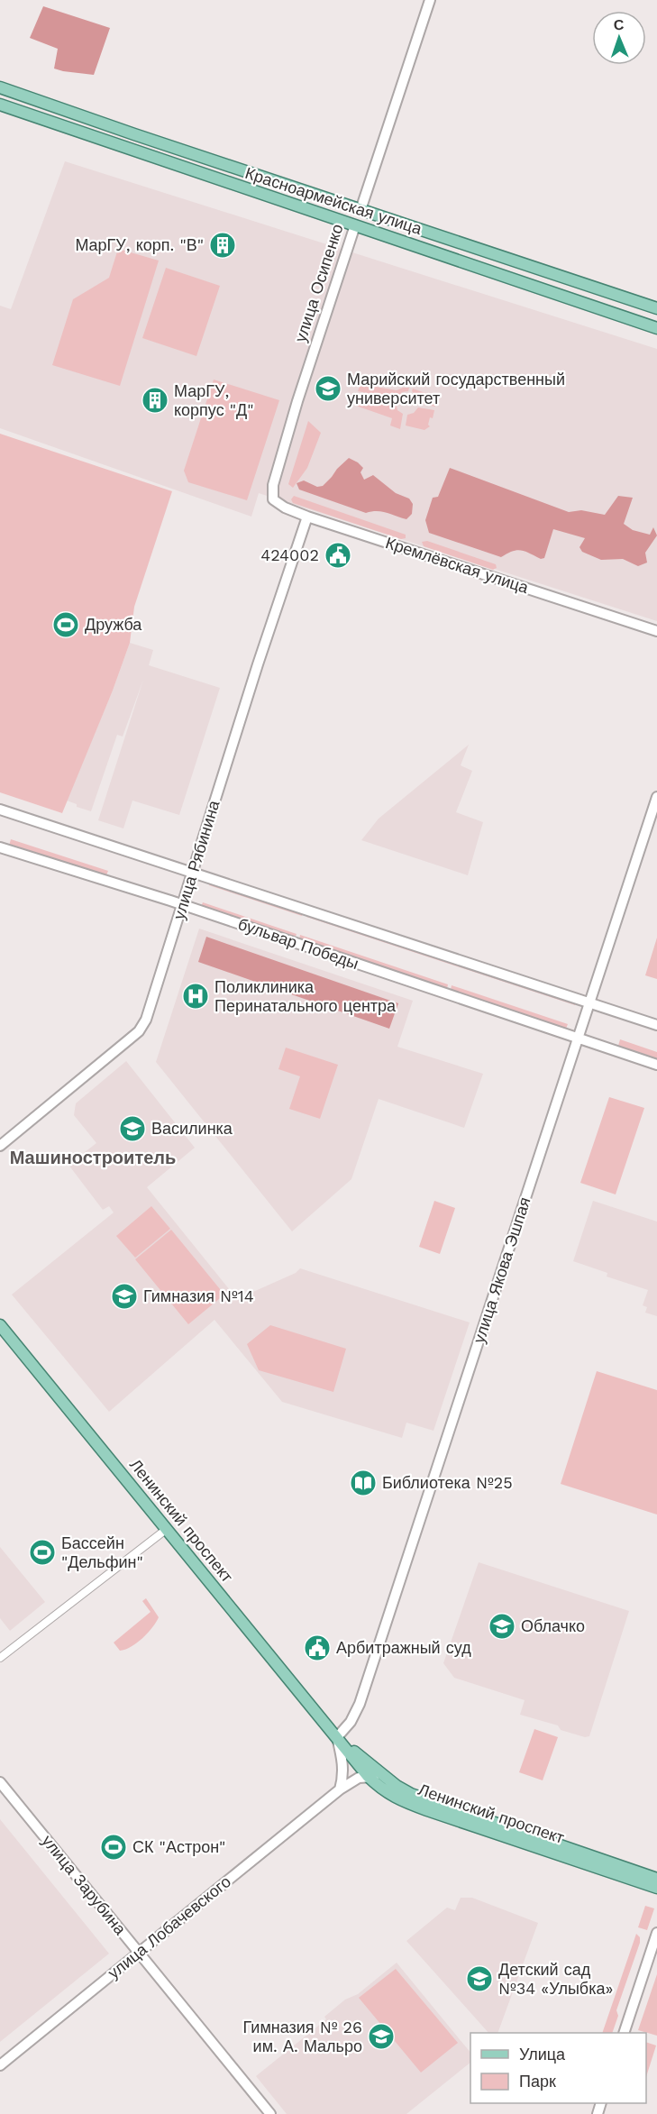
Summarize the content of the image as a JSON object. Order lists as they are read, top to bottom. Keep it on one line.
{"streets":{"main road":["Красноармейская улица","улица Осипенко","Ленинский проспект"],"street":["Кремлёвская улица","улица Рябинина","бульвар Победы","улица Якова Эшпая","улица Зарубина","улица Лобачевского"]},"crossings":[["Красноармейская улица","улица Осипенко"],["улица Осипенко","Кремлёвская улица"],["Кремлёвская улица","улица Рябинина"],["улица Рябинина","бульвар Победы"],["бульвар Победы","улица Якова Эшпая"],["улица Якова Эшпая","Ленинский проспект"],["Ленинский проспект","улица Лобачевского"],["улица Зарубина","улица Лобачевского"]],"districts":["Машиностроитель"],"places":{"building":["МарГУ, корп. \"В\"","МарГУ, корпус \"Д\""],"school or university":["Марийский государственный университет","Василинка","Гимназия №14","Облачко","Детский сад №34 «Улыбка»","Гимназия № 26 им. А. Мальро"],"public building":["424002","Арбитражный суд"],"sports":["Дружба","Бассейн \"Дельфин\"","СК \"Астрон\""],"hospital":["Поликлиника Перинатального центра"],"library":["Библиотека №25"]},"legend":["Улица","Парк"],"north":"top"}
